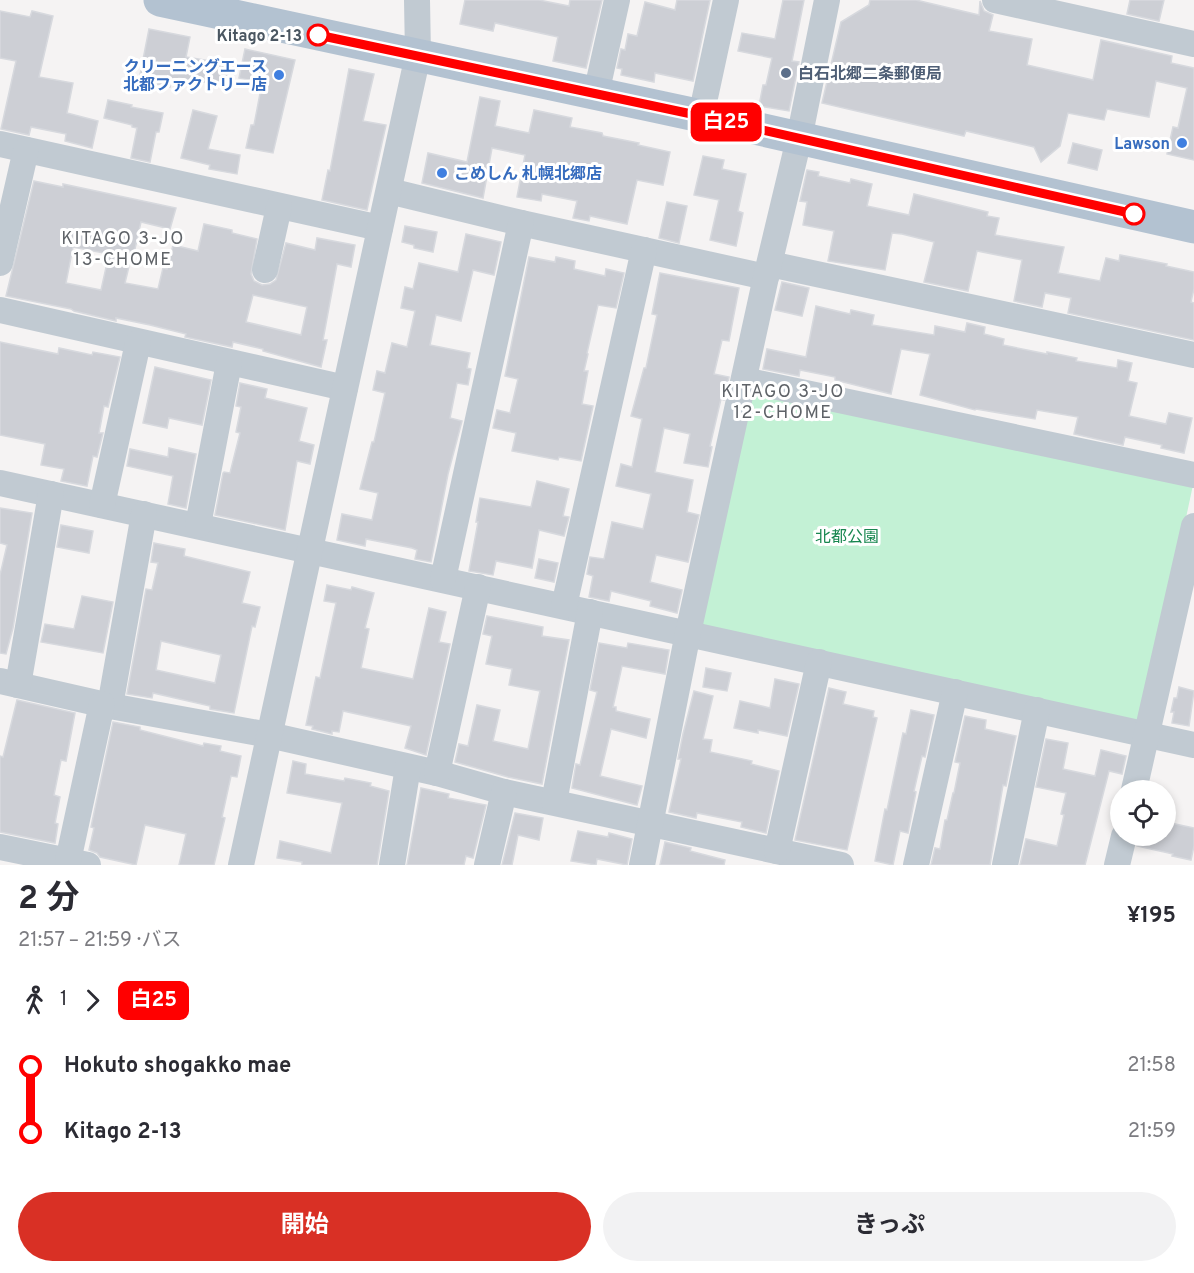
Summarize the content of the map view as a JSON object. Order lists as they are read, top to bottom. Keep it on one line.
{"districts":["KITAGO 3-JO 13-CHOME","KITAGO 3-JO 12-CHOME"],"parks":["北都公園"],"places":["Kitago 2-13","白石北郷二条郵便局","クリーニングエース 北都ファクトリー店","Lawson","こめしん 札幌北郷店"],"lines":["bus line 白25"],"page":{"on_map":"白25","heading":["2 分","21:57 – 21:59 · バス","¥195"],"legs":["1","白25"],"list":[{"name":"Hokuto shogakko mae","value":"21:58"},{"name":"Kitago 2-13","value":"21:59"}],"buttons":["開始","きっぷ"]}}
